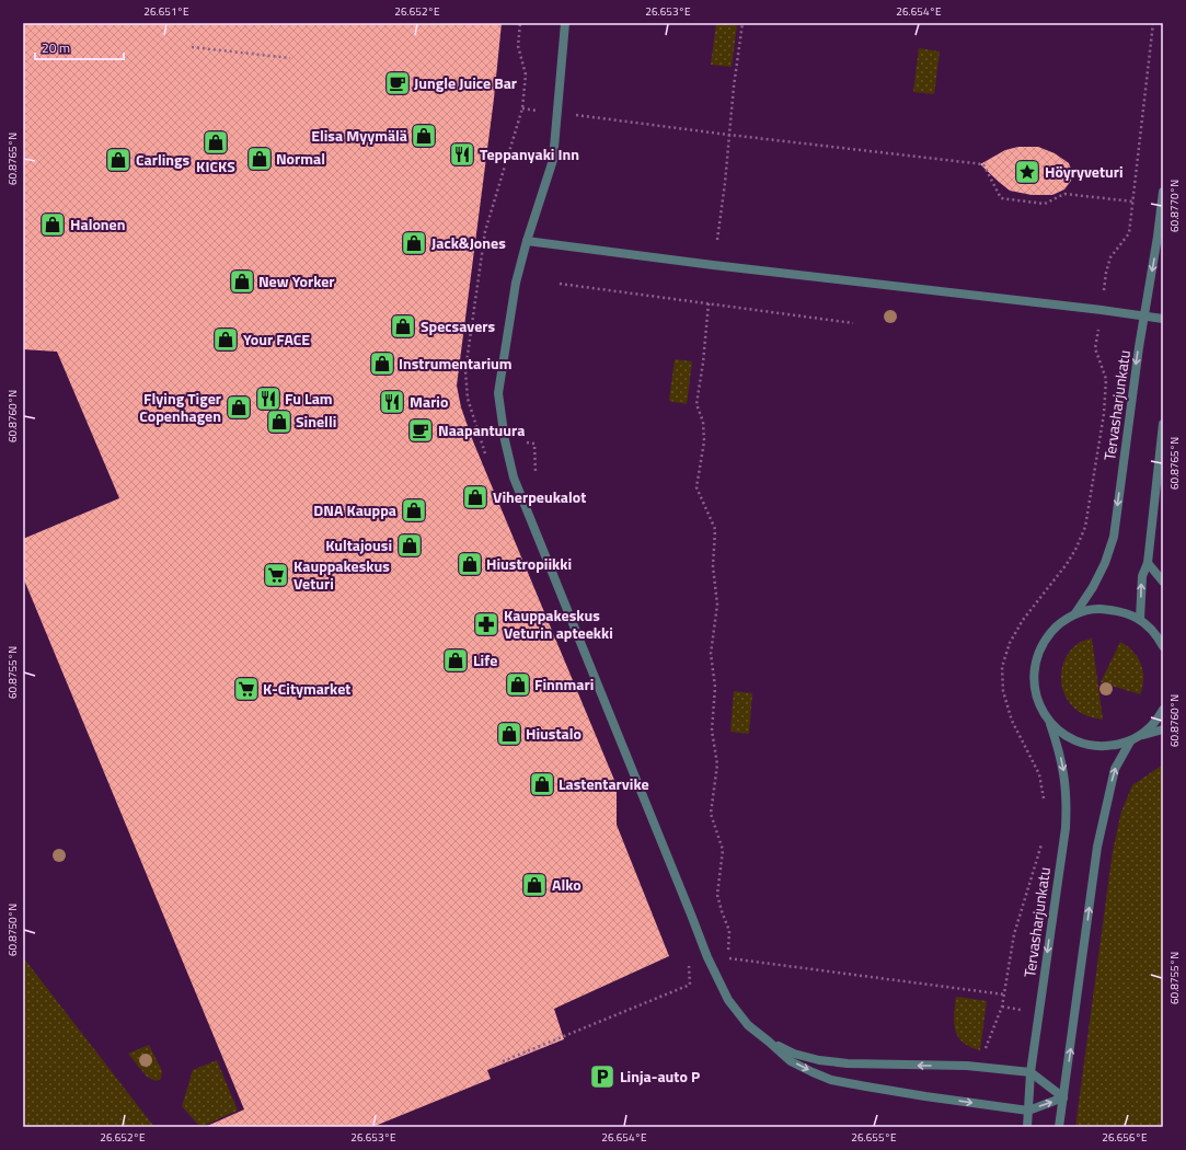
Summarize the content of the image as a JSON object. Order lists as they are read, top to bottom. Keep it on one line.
{"streets":{"street":["Tervasharjunkatu"]},"places":{"cafe":["Jungle Juice Bar","Naapantuura"],"shop":["Elisa Myymälä","KICKS","Normal","Carlings","Halonen","Jack&Jones","New Yorker","Specsavers","Your FACE","Instrumentarium","Flying Tiger Copenhagen","Sinelli","Viherpeukalot","DNA Kauppa","Kultajousi","Hiustropiikki","Life","Finnmari","Hiustalo","Lastentarvike","Alko"],"restaurant":["Teppanyaki Inn","Fu Lam","Mario"],"place":["Höyryveturi"],"supermarket":["Kauppakeskus Veturi","K-Citymarket"],"pharmacy":["Kauppakeskus Veturin apteekki"],"parking":["Linja-auto P"]},"scale_bar":"20 m","coordinates":["26.651°E","26.652°E","26.653°E","26.654°E","60.8765°N","60.8770°N","60.8760°N","60.8755°N","60.8750°N","26.655°E","26.656°E"]}
